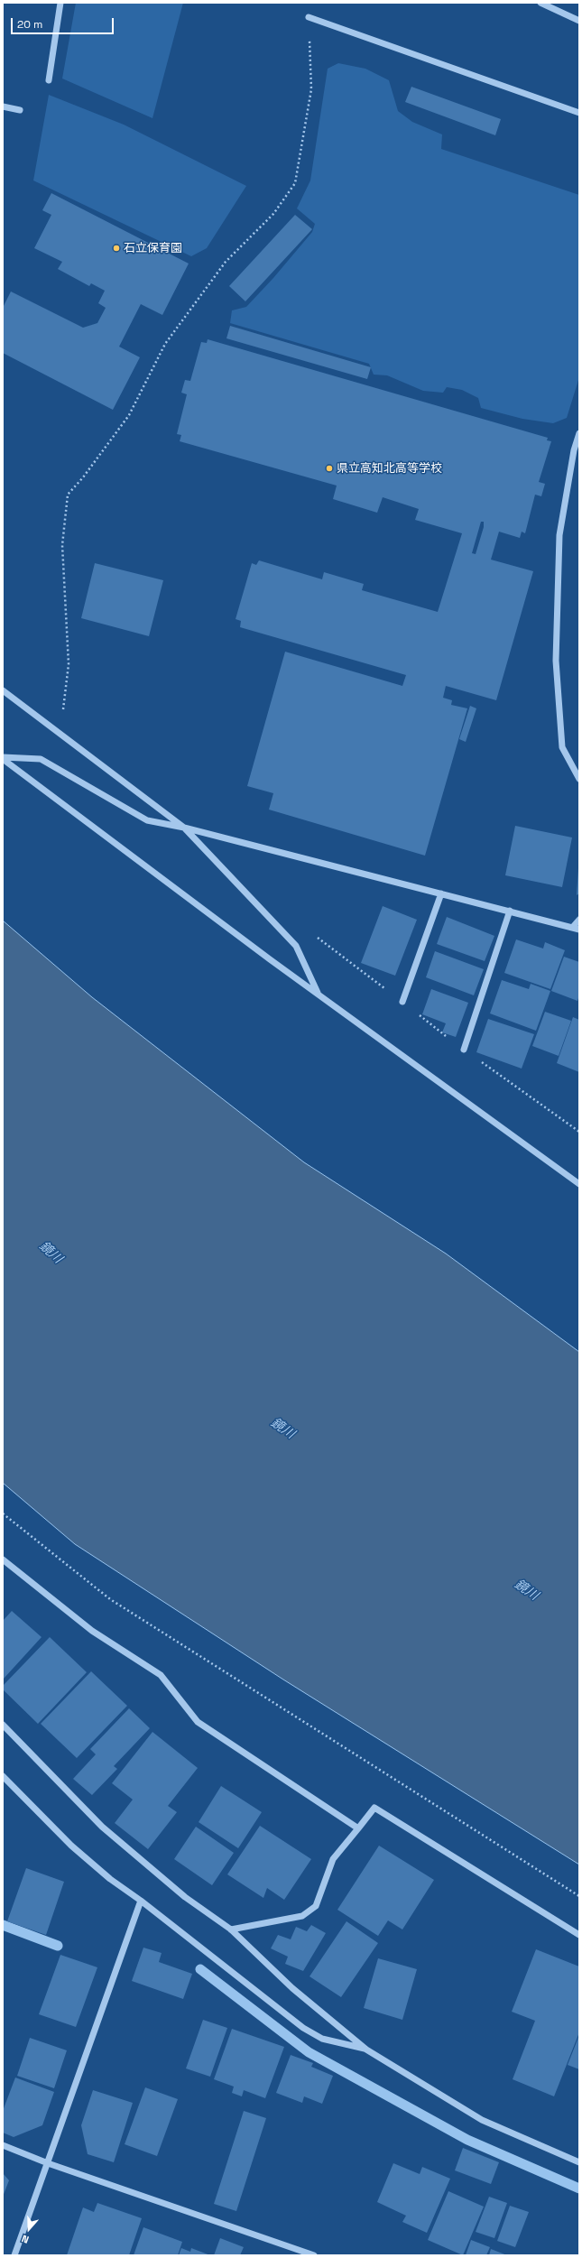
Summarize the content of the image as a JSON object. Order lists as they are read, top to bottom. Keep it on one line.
{"water":["鏡川"],"places":["石立保育園","県立高知北高等学校"],"scale_bar":"20 m","north":"bottom"}
